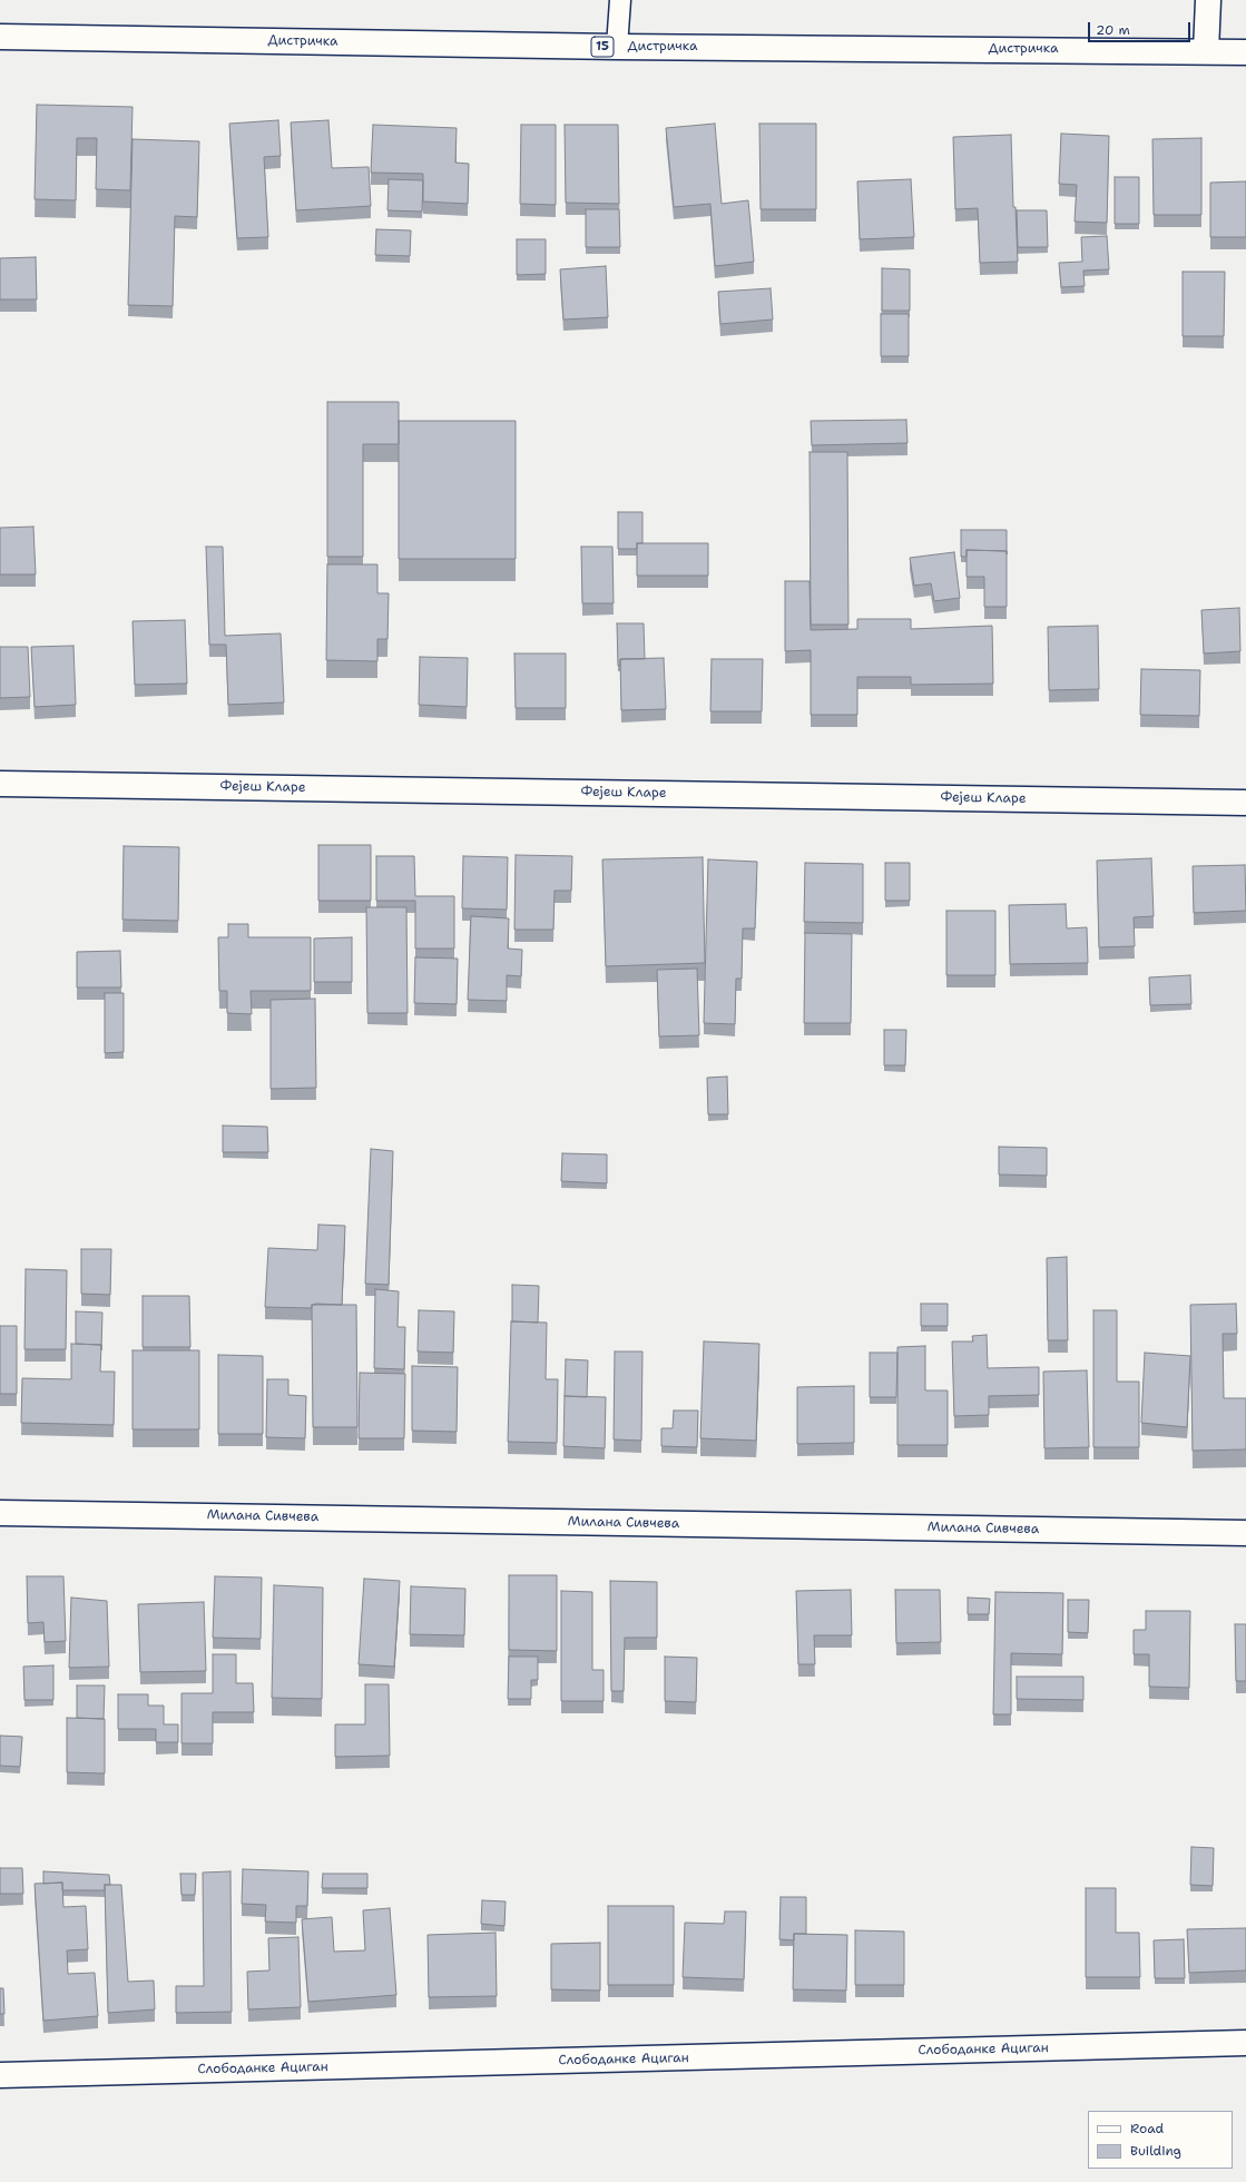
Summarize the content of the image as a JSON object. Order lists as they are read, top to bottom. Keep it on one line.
{"streets":{"street":["Дистричка","15","Фејеш Кларе","Милана Сивчева","Слободанке Ациган"]},"legend":["Road","Building"],"scale_bar":"20 m"}
